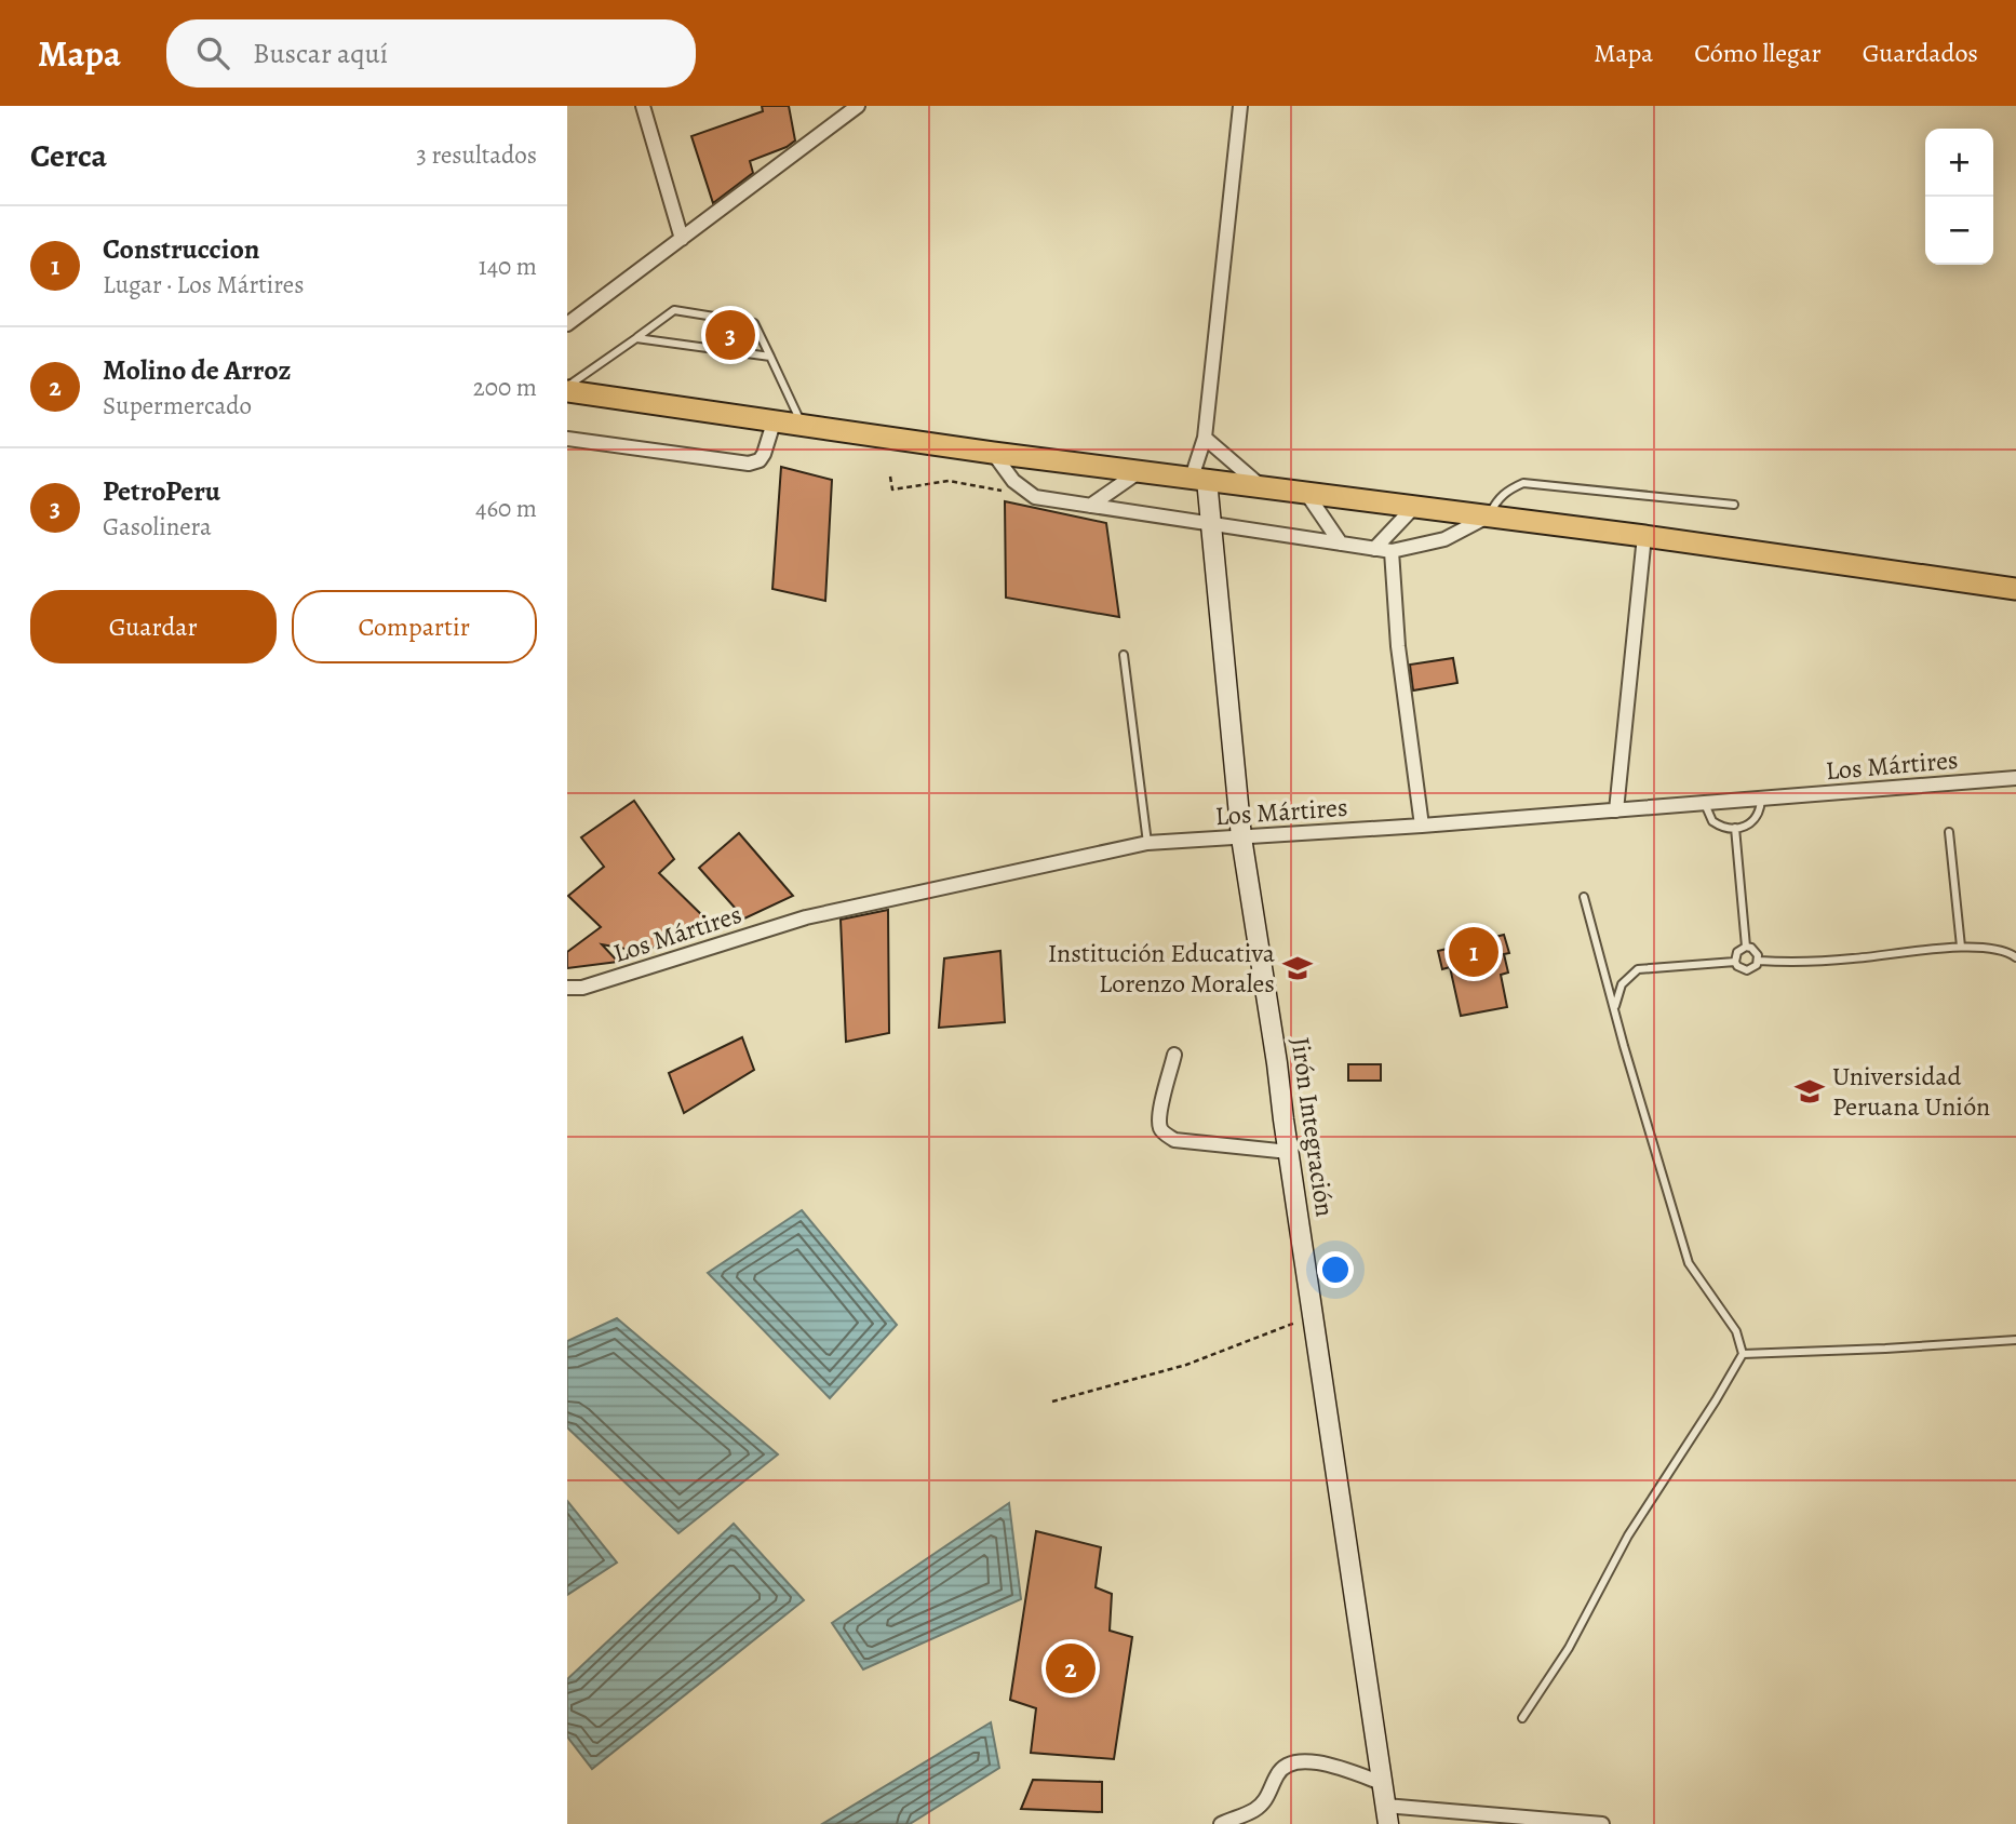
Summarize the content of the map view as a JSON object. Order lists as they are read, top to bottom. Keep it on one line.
{"streets":{"street":["Los Mártires","Jirón Integración"]},"crossings":[["Los Mártires","Jirón Integración"]],"places":{"school or university":["Institución Educativa Lorenzo Morales","Universidad Peruana Unión"]},"page":{"header":"Mapa","search":"Buscar aquí","nav":["Mapa","Cómo llegar","Guardados"],"heading":["Cerca","3 resultados"],"map_buttons":["+","−"],"list":[{"mark":"1","name":"Construccion","note":"Lugar · Los Mártires","value":"140 m"},{"mark":"2","name":"Molino de Arroz","note":"Supermercado","value":"200 m"},{"mark":"3","name":"PetroPeru","note":"Gasolinera","value":"460 m"}],"pins":["3","1","2"],"buttons":["Guardar","Compartir"]}}
